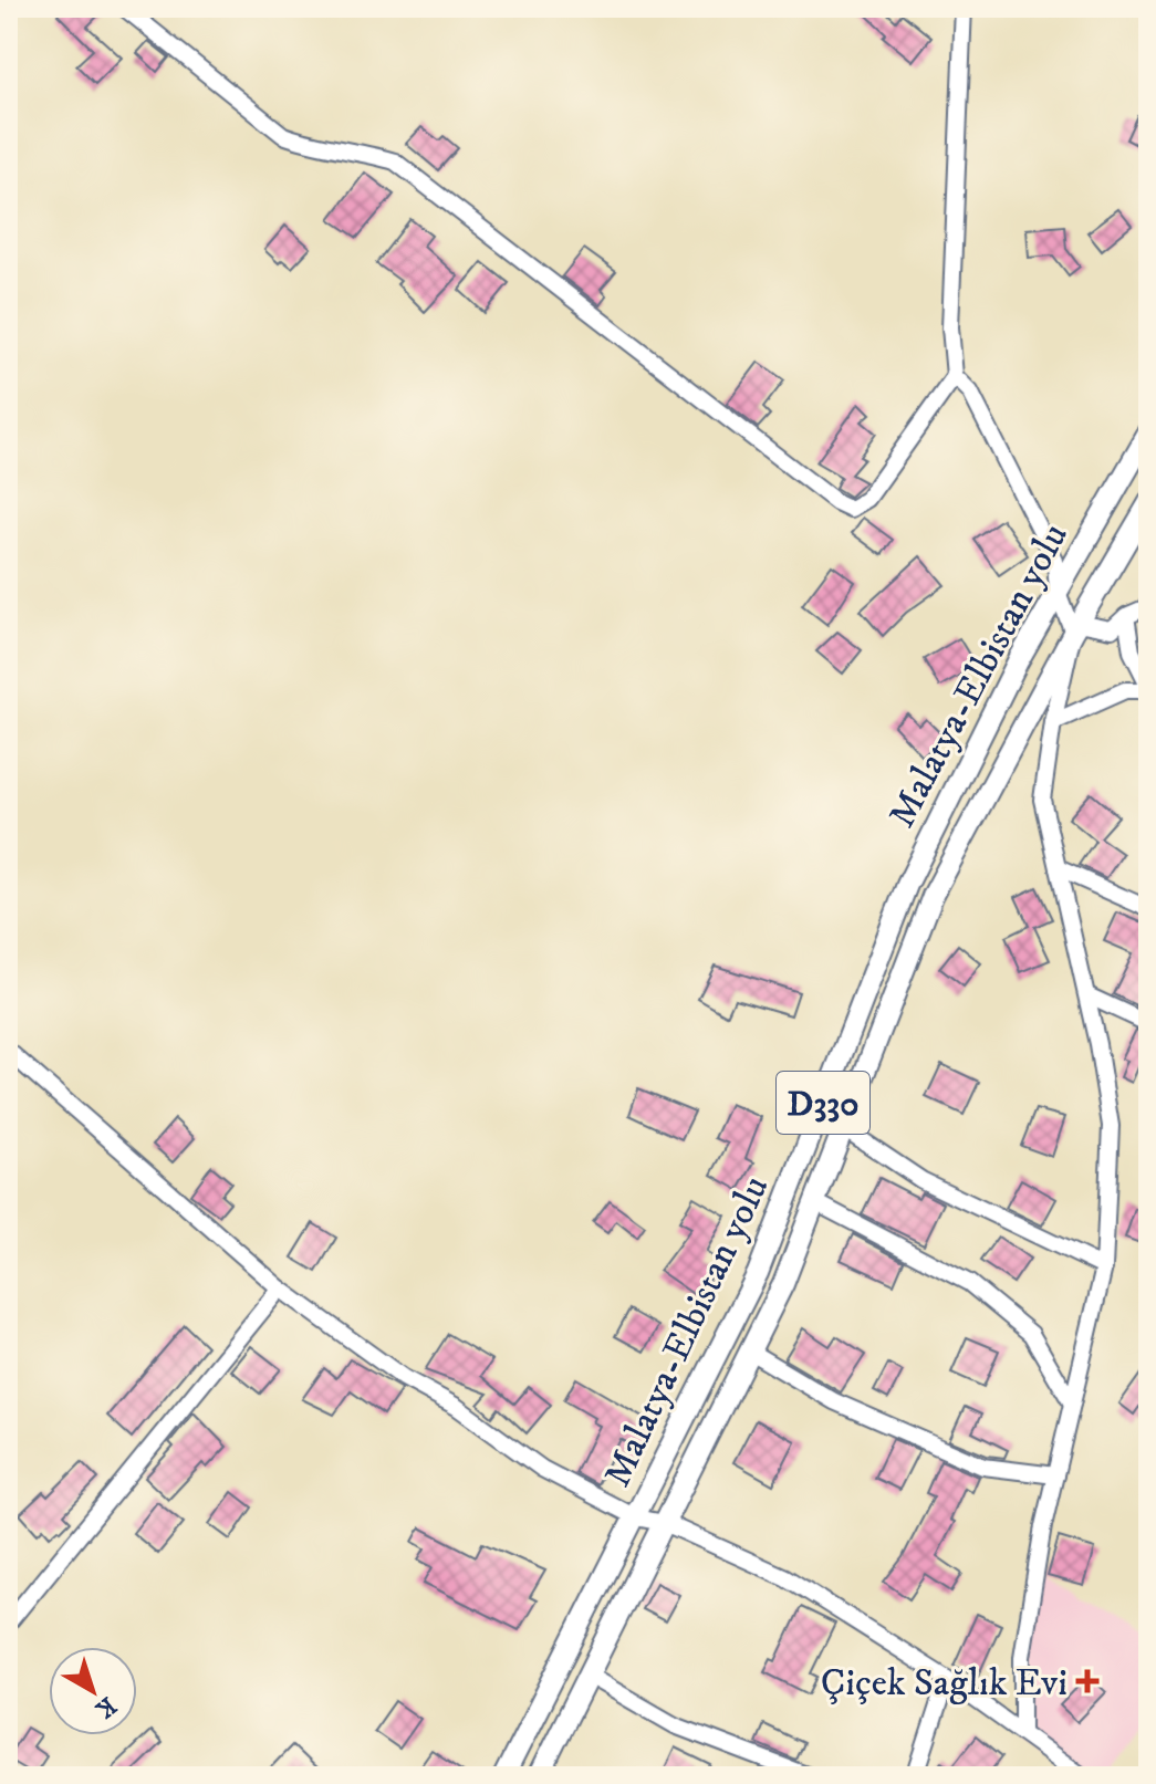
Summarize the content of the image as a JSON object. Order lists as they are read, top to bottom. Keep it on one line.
{"streets":{"main road":["Malatya-Elbistan yolu","D330"]},"places":{"health":["Çiçek Sağlık Evi"]},"north":"bottom right"}
